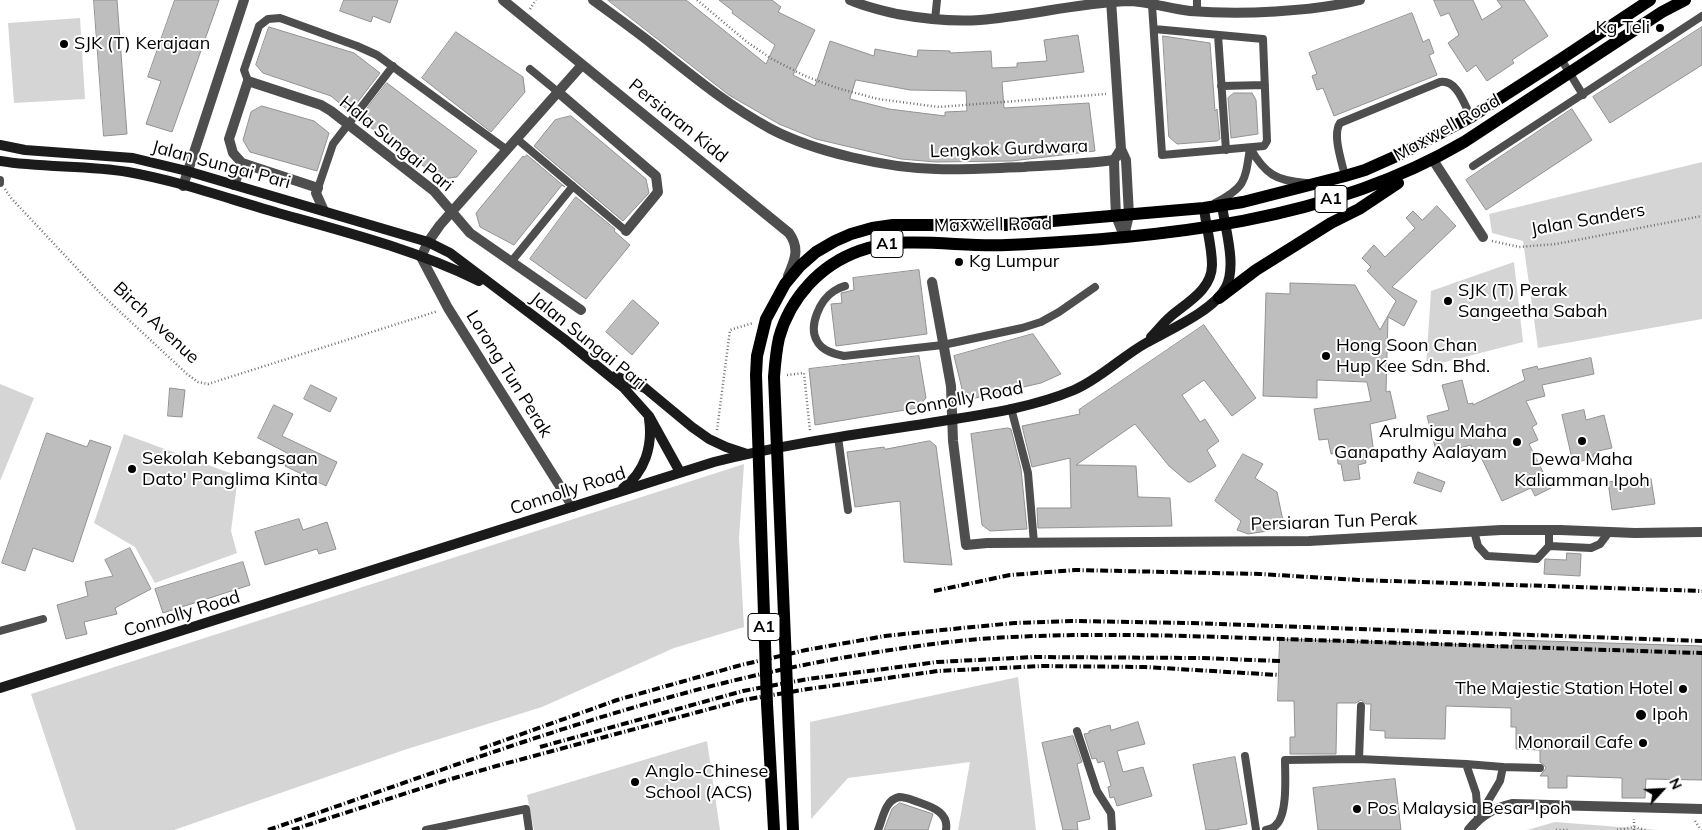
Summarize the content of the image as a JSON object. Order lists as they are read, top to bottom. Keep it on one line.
{"streets":{"main road":["Maxwell Road","Jalan Sungai Pari","A1","Connolly Road"],"street":["Persiaran Kidd","Hala Sungai Pari","Lengkok Gurdwara","Lorong Tun Perak","Persiaran Tun Perak"],"path":["Jalan Sanders","Birch Avenue"]},"crossings":[["Persiaran Kidd","Maxwell Road"],["Maxwell Road","Connolly Road"],["Jalan Sungai Pari","Lorong Tun Perak"],["Jalan Sungai Pari","Connolly Road"],["Birch Avenue","Lorong Tun Perak"],["Lorong Tun Perak","Connolly Road"],["Connolly Road","Persiaran Tun Perak"]],"places":["Kg Teli","SJK (T) Kerajaan","Kg Lumpur","SJK (T) Perak Sangeetha Sabah","Hong Soon Chan Hup Kee Sdn. Bhd.","Dewa Maha Kaliamman Ipoh","Arulmigu Maha Ganapathy Aalayam","Sekolah Kebangsaan Dato' Panglima Kinta","The Majestic Station Hotel","Ipoh","Monorail Cafe","Anglo-Chinese School (ACS)","Pos Malaysia Besar Ipoh"],"north":"top right"}
